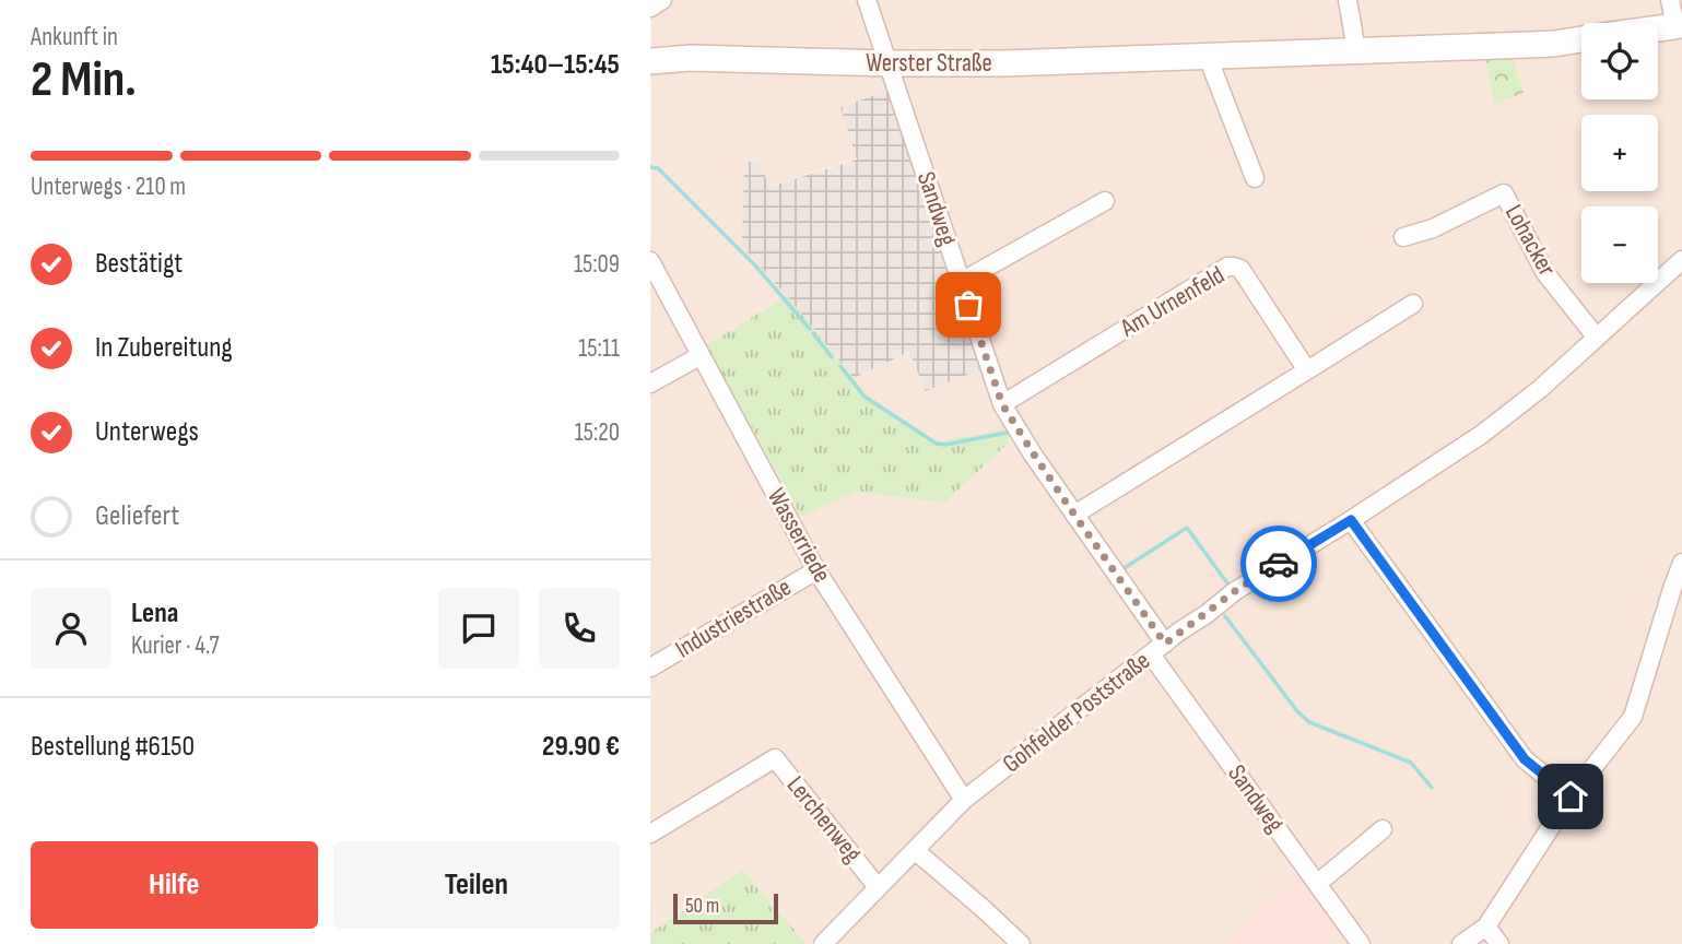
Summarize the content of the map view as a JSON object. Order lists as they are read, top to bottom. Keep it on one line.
{"streets":{"main road":["Werster Straße"],"street":["Sandweg","Lohacker","Am Urnenfeld","Wasserriede","Industriestraße","Gohfelder Poststraße","Lerchenweg"]},"crossings":[["Werster Straße","Sandweg"],["Sandweg","Am Urnenfeld"],["Sandweg","Gohfelder Poststraße"],["Lohacker","Gohfelder Poststraße"],["Wasserriede","Industriestraße"],["Wasserriede","Gohfelder Poststraße"],["Gohfelder Poststraße","Lerchenweg"]],"scale_bar":"50 m","page":{"heading":["2 Min.","Ankunft in","15:40–15:45"],"panel":["Lena","Kurier · 4.7","Bestellung #6150","29.90 €"],"map_buttons":["+","−"],"bar":"Unterwegs · 210 m","list":[["Bestätigt","15:09"],["In Zubereitung","15:11"],["Unterwegs","15:20"],"Geliefert"],"buttons":["Hilfe","Teilen"],"scale":"50 m"}}
